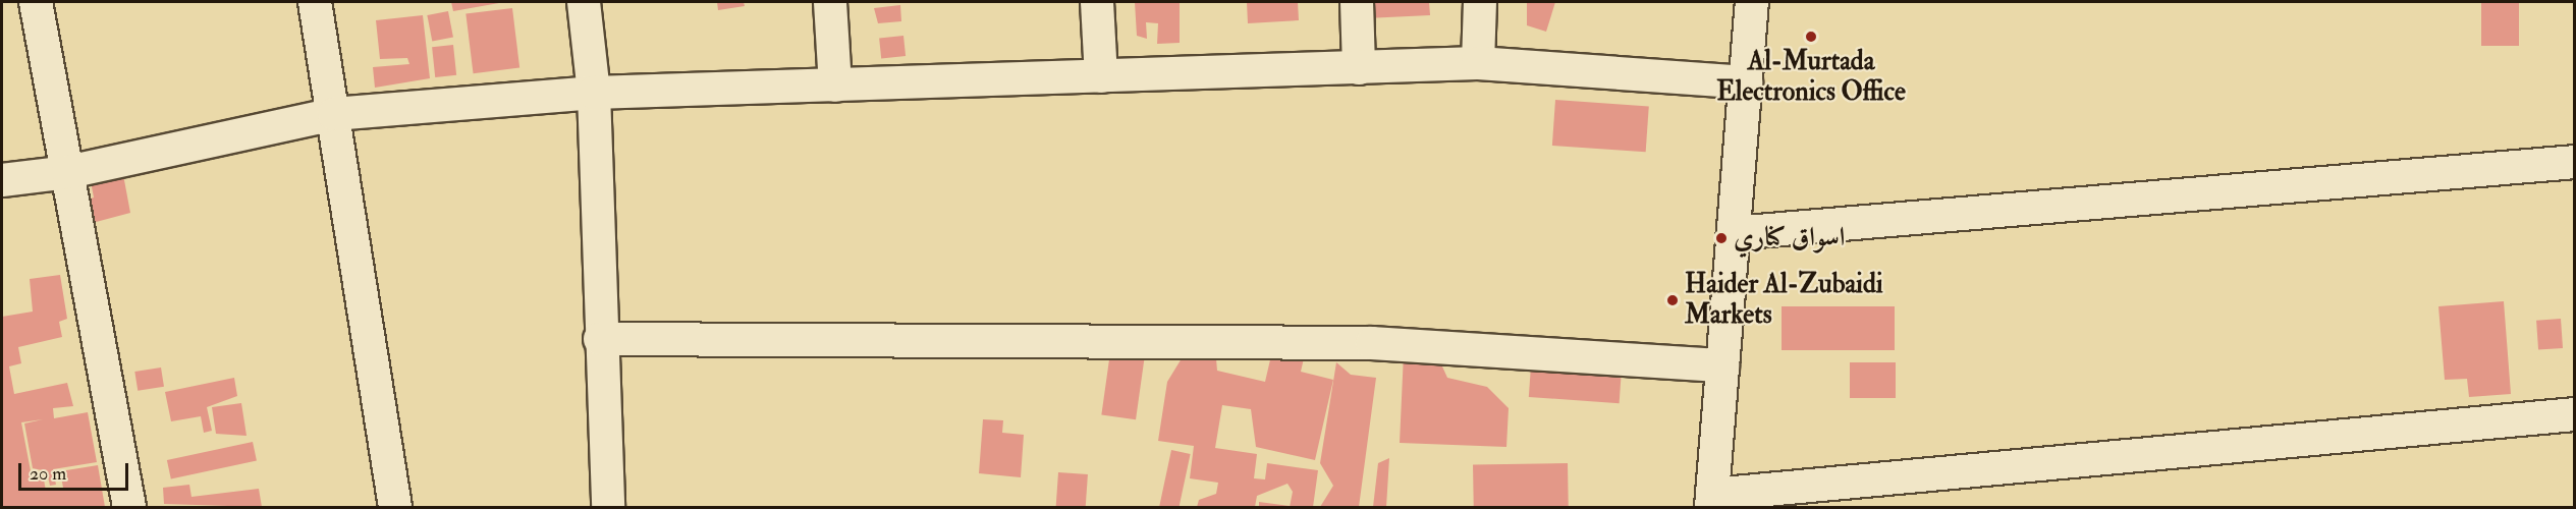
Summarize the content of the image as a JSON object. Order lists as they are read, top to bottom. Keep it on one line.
{"places":["Al-Murtada Electronics Office","اسواق كناري","Haider Al-Zubaidi Markets"],"scale_bar":"20 m"}
